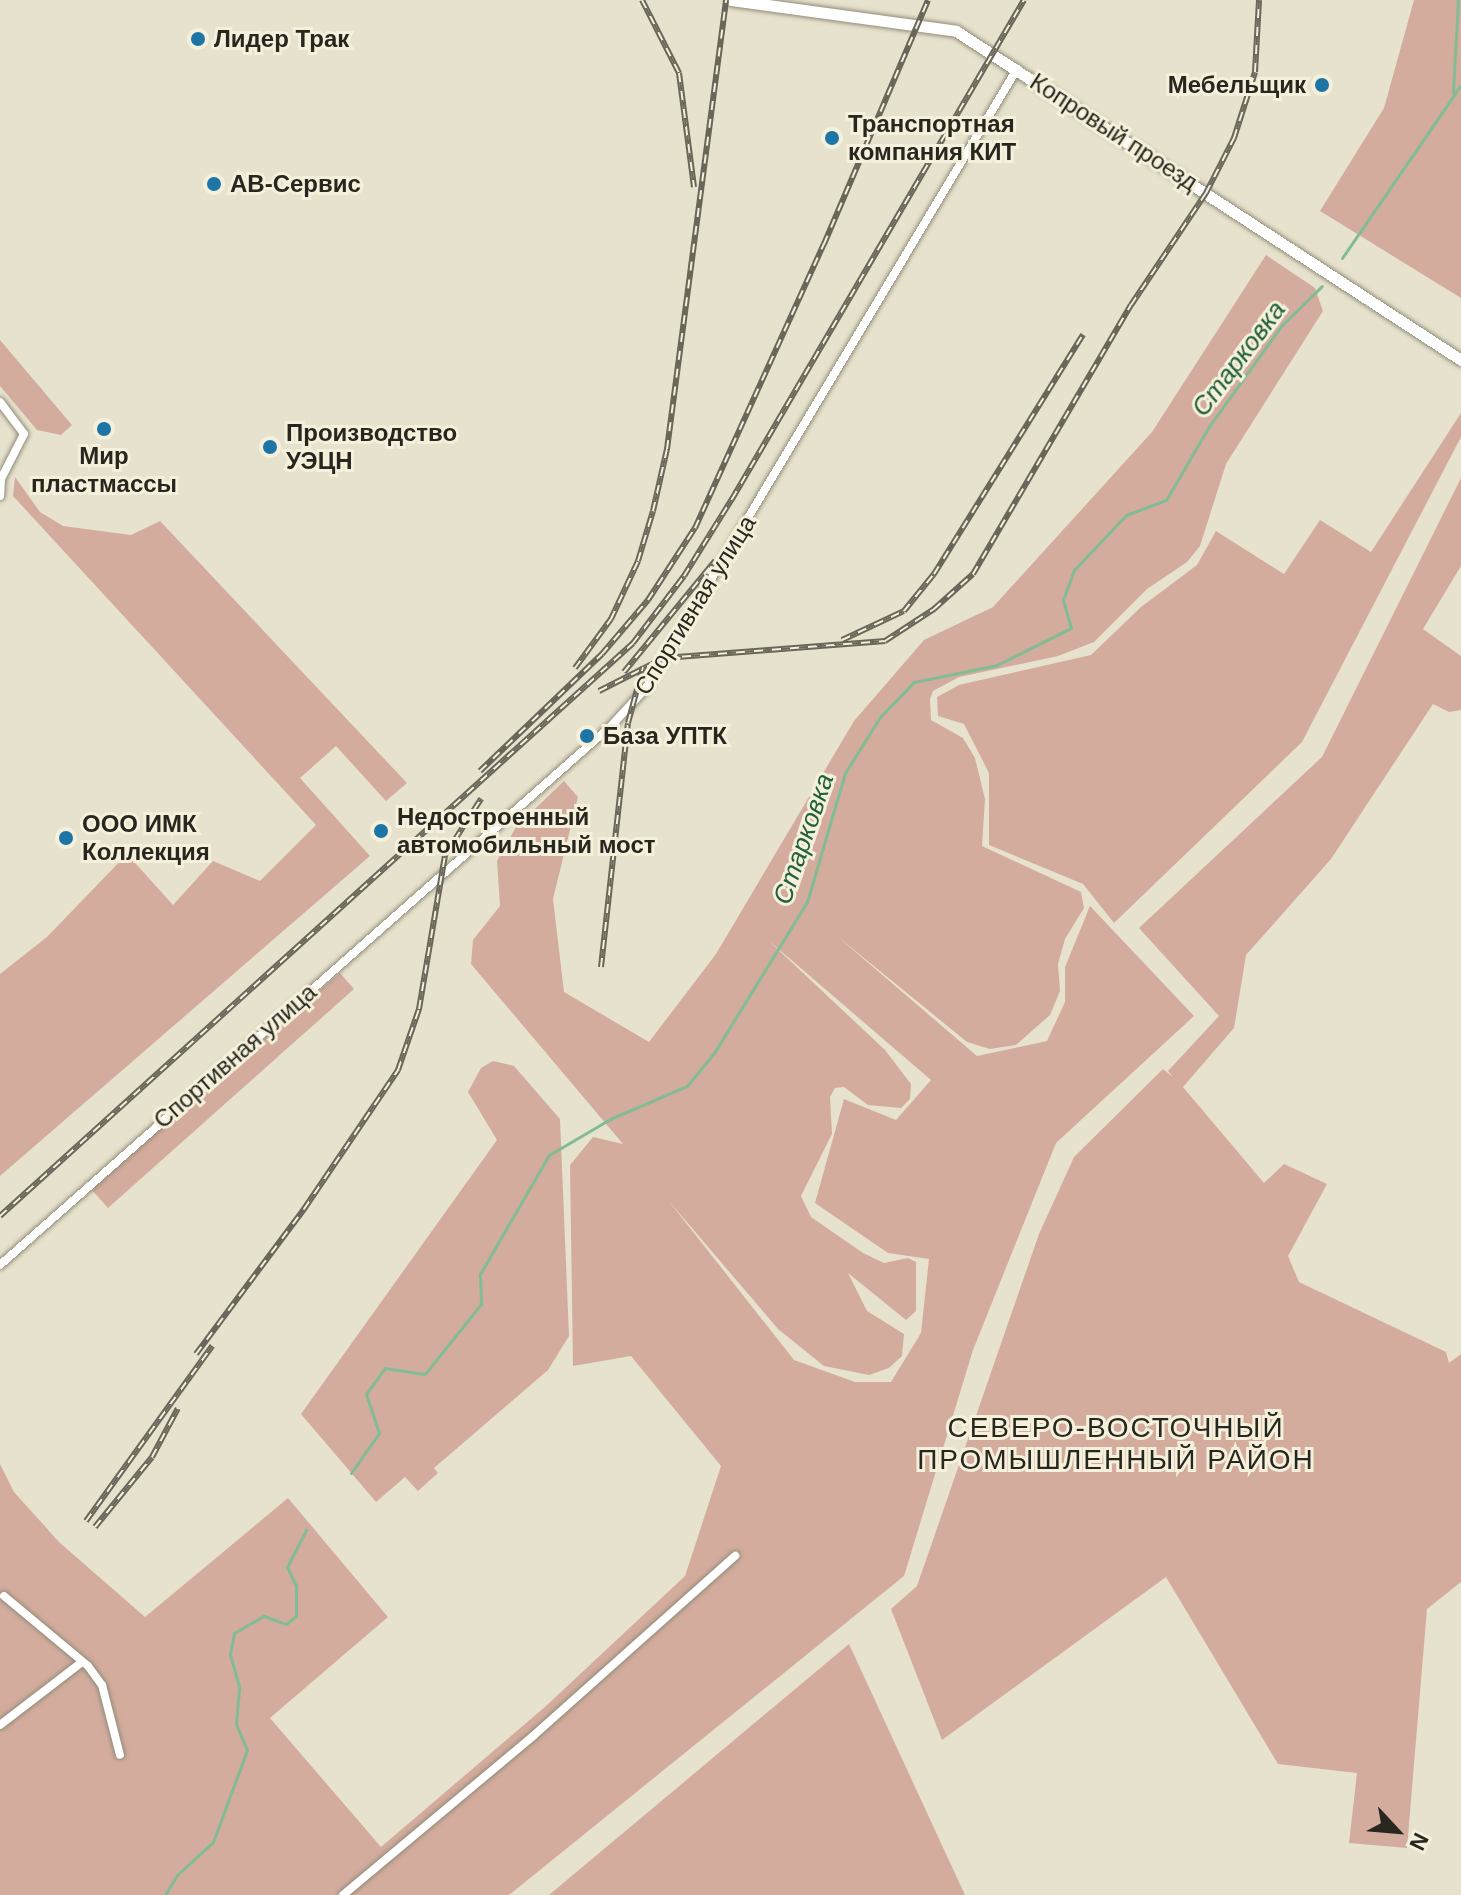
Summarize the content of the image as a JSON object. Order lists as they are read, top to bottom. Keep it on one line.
{"streets":{"main road":["Копровый проезд"],"street":["Спортивная улица"]},"crossings":[["Копровый проезд","Спортивная улица"]],"districts":["СЕВЕРО-ВОСТОЧНЫЙ ПРОМЫШЛЕННЫЙ РАЙОН"],"water":["Старковка"],"places":["Лидер Трак","Мебельщик","Транспортная компания КИТ","АВ-Сервис","Мир пластмассы","Производство УЭЦН","База УПТК","Недостроенный автомобильный мост","ООО ИМК Коллекция"],"north":"bottom right"}
